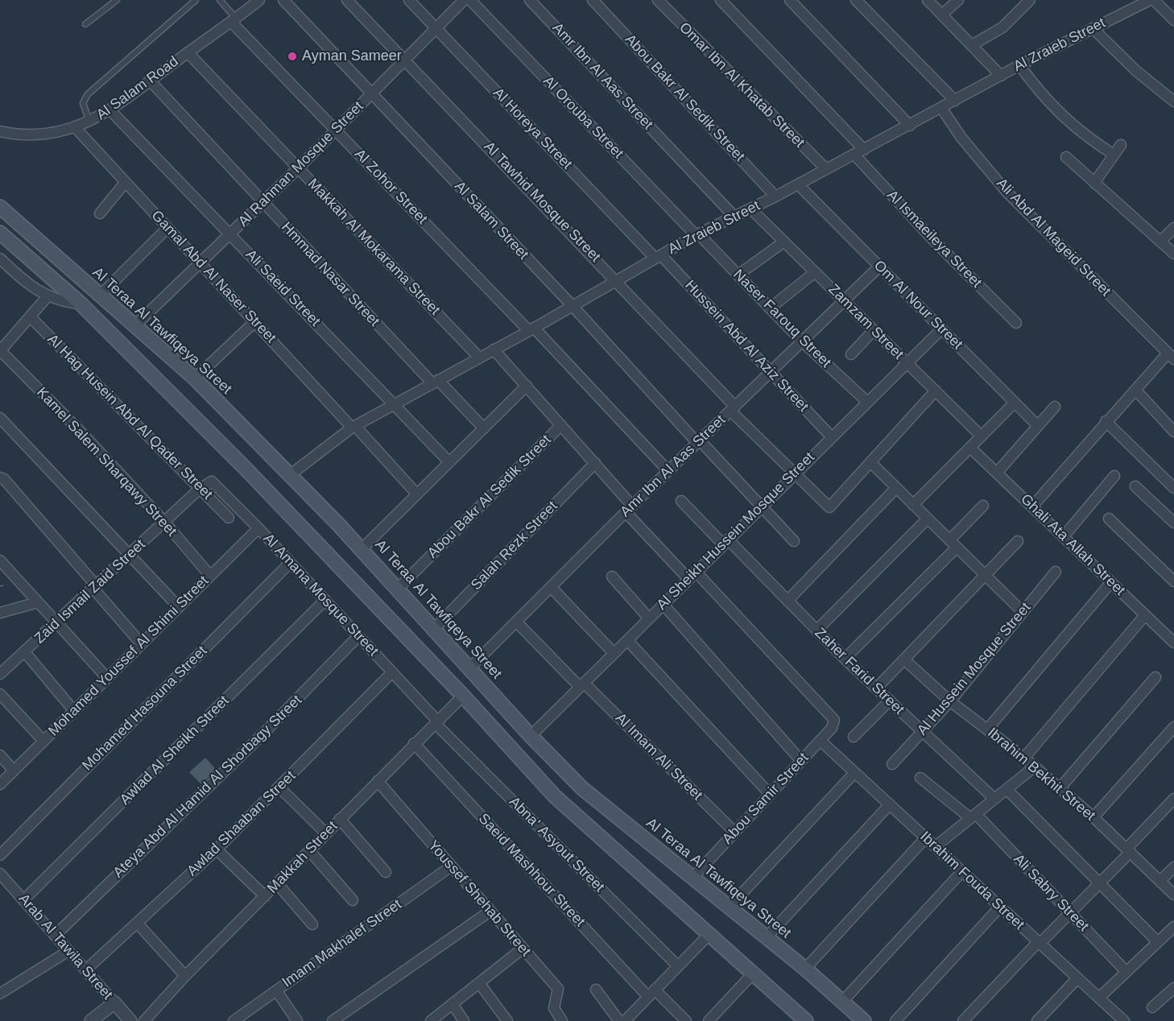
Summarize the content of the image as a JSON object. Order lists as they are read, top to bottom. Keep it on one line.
{"streets":{"main road":["Al Teraa Al Tawfiqeya Street"],"street":["Al Zraieb Street","Amr Ibn Al Aas Street","Omar Ibn Al Khatab Street","Al Salam Road","Abou Bakr Al Sedik Street","Al Orouba Street","Al Horeya Street","Al Rahman Mosque Street","Al Zohor Street","Al Tawhid Mosque Street","Al Salam Street","Ali Abd Al Mageid Street","Al Ismaeileya Street","Makkah Al Mokarama Street","Hmmad Nasar Street","Gamal Abd Al Naser Street","Ali Saeid Street","Om Al Nour Street","Naser Farouq Street","Zamzam Street","Hussein Abd Al Aziz Street","Al Hag Husein Abd Al Qader Street","Kamel Salem Sharqawy Street","Al Sheikh Hussein Mosque Street","Ghali Ata Allah Street","Salah Rezk Street","Zaid Ismail Zaid Street","Al Amana Mosque Street","Mohamed Youssef Al Shimi Street","Al Hussein Mosque Street","Zaher Farid Street","Mohamed Hasouna Street","Awlad Al Sheikh Street","Al Imam Ali Street","Ibrahim Bekhit Street","Ateya Abd Al Hamid Al Shorbagy Street","Abou Samir Street","Awlad Shaaban Street","Abna' Asyout Street","Makkah Street","Saeid Mashhour Street","Ibrahim Fouda Street","Ali Sabry Street","Youssef Shehab Street","Imam Makhalef Street","Arab Al Tawila Street"]},"crossings":[["Al Zraieb Street","Amr Ibn Al Aas Street"],["Al Zraieb Street","Omar Ibn Al Khatab Street"],["Al Zraieb Street","Abou Bakr Al Sedik Street"],["Al Zraieb Street","Al Orouba Street"],["Al Zraieb Street","Al Horeya Street"],["Al Zraieb Street","Al Zohor Street"],["Al Zraieb Street","Al Tawhid Mosque Street"],["Al Zraieb Street","Al Salam Street"],["Al Zraieb Street","Ali Abd Al Mageid Street"],["Al Zraieb Street","Al Ismaeileya Street"],["Al Zraieb Street","Makkah Al Mokarama Street"],["Al Zraieb Street","Hmmad Nasar Street"],["Al Zraieb Street","Gamal Abd Al Naser Street"],["Al Zraieb Street","Ali Saeid Street"],["Al Zraieb Street","Om Al Nour Street"],["Al Zraieb Street","Naser Farouq Street"],["Al Zraieb Street","Zamzam Street"],["Al Zraieb Street","Al Teraa Al Tawfiqeya Street"],["Al Zraieb Street","Hussein Abd Al Aziz Street"],["Amr Ibn Al Aas Street","Al Zohor Street"],["Amr Ibn Al Aas Street","Al Tawhid Mosque Street"],["Amr Ibn Al Aas Street","Al Salam Street"],["Amr Ibn Al Aas Street","Om Al Nour Street"],["Amr Ibn Al Aas Street","Naser Farouq Street"],["Amr Ibn Al Aas Street","Zamzam Street"],["Amr Ibn Al Aas Street","Al Teraa Al Tawfiqeya Street"],["Amr Ibn Al Aas Street","Hussein Abd Al Aziz Street"],["Amr Ibn Al Aas Street","Al Imam Ali Street"],["Al Salam Road","Al Zohor Street"],["Al Salam Road","Makkah Al Mokarama Street"],["Al Salam Road","Hmmad Nasar Street"],["Al Salam Road","Gamal Abd Al Naser Street"],["Al Salam Road","Ali Saeid Street"],["Abou Bakr Al Sedik Street","Al Teraa Al Tawfiqeya Street"],["Al Orouba Street","Naser Farouq Street"],["Al Horeya Street","Al Rahman Mosque Street"],["Al Horeya Street","Hussein Abd Al Aziz Street"],["Al Rahman Mosque Street","Al Zohor Street"],["Al Rahman Mosque Street","Al Tawhid Mosque Street"],["Al Rahman Mosque Street","Al Salam Street"],["Al Rahman Mosque Street","Makkah Al Mokarama Street"],["Al Rahman Mosque Street","Hmmad Nasar Street"],["Al Rahman Mosque Street","Gamal Abd Al Naser Street"],["Al Rahman Mosque Street","Ali Saeid Street"],["Al Rahman Mosque Street","Al Teraa Al Tawfiqeya Street"],["Al Tawhid Mosque Street","Al Sheikh Hussein Mosque Street"],["Om Al Nour Street","Al Sheikh Hussein Mosque Street"],["Naser Farouq Street","Al Sheikh Hussein Mosque Street"],["Zamzam Street","Al Sheikh Hussein Mosque Street"],["Al Teraa Al Tawfiqeya Street","Al Sheikh Hussein Mosque Street"],["Al Teraa Al Tawfiqeya Street","Salah Rezk Street"],["Al Teraa Al Tawfiqeya Street","Abou Samir Street"],["Hussein Abd Al Aziz Street","Al Sheikh Hussein Mosque Street"],["Al Hag Husein Abd Al Qader Street","Zaid Ismail Zaid Street"],["Al Hag Husein Abd Al Qader Street","Al Amana Mosque Street"],["Kamel Salem Sharqawy Street","Zaid Ismail Zaid Street"],["Kamel Salem Sharqawy Street","Mohamed Youssef Al Shimi Street"],["Al Sheikh Hussein Mosque Street","Zaher Farid Street"],["Al Sheikh Hussein Mosque Street","Al Imam Ali Street"],["Al Sheikh Hussein Mosque Street","Abou Samir Street"],["Zaid Ismail Zaid Street","Al Amana Mosque Street"],["Al Amana Mosque Street","Mohamed Youssef Al Shimi Street"],["Al Amana Mosque Street","Mohamed Hasouna Street"],["Al Amana Mosque Street","Awlad Al Sheikh Street"],["Al Amana Mosque Street","Ateya Abd Al Hamid Al Shorbagy Street"],["Al Amana Mosque Street","Awlad Shaaban Street"],["Al Amana Mosque Street","Abna' Asyout Street"],["Al Amana Mosque Street","Makkah Street"],["Al Hussein Mosque Street","Zaher Farid Street"],["Al Hussein Mosque Street","Ibrahim Bekhit Street"],["Awlad Al Sheikh Street","Arab Al Tawila Street"],["Al Imam Ali Street","Abou Samir Street"],["Ateya Abd Al Hamid Al Shorbagy Street","Arab Al Tawila Street"],["Abou Samir Street","Ibrahim Fouda Street"],["Awlad Shaaban Street","Arab Al Tawila Street"],["Abna' Asyout Street","Makkah Street"],["Makkah Street","Saeid Mashhour Street"],["Makkah Street","Youssef Shehab Street"],["Youssef Shehab Street","Imam Makhalef Street"]],"places":["Ayman Sameer"]}
